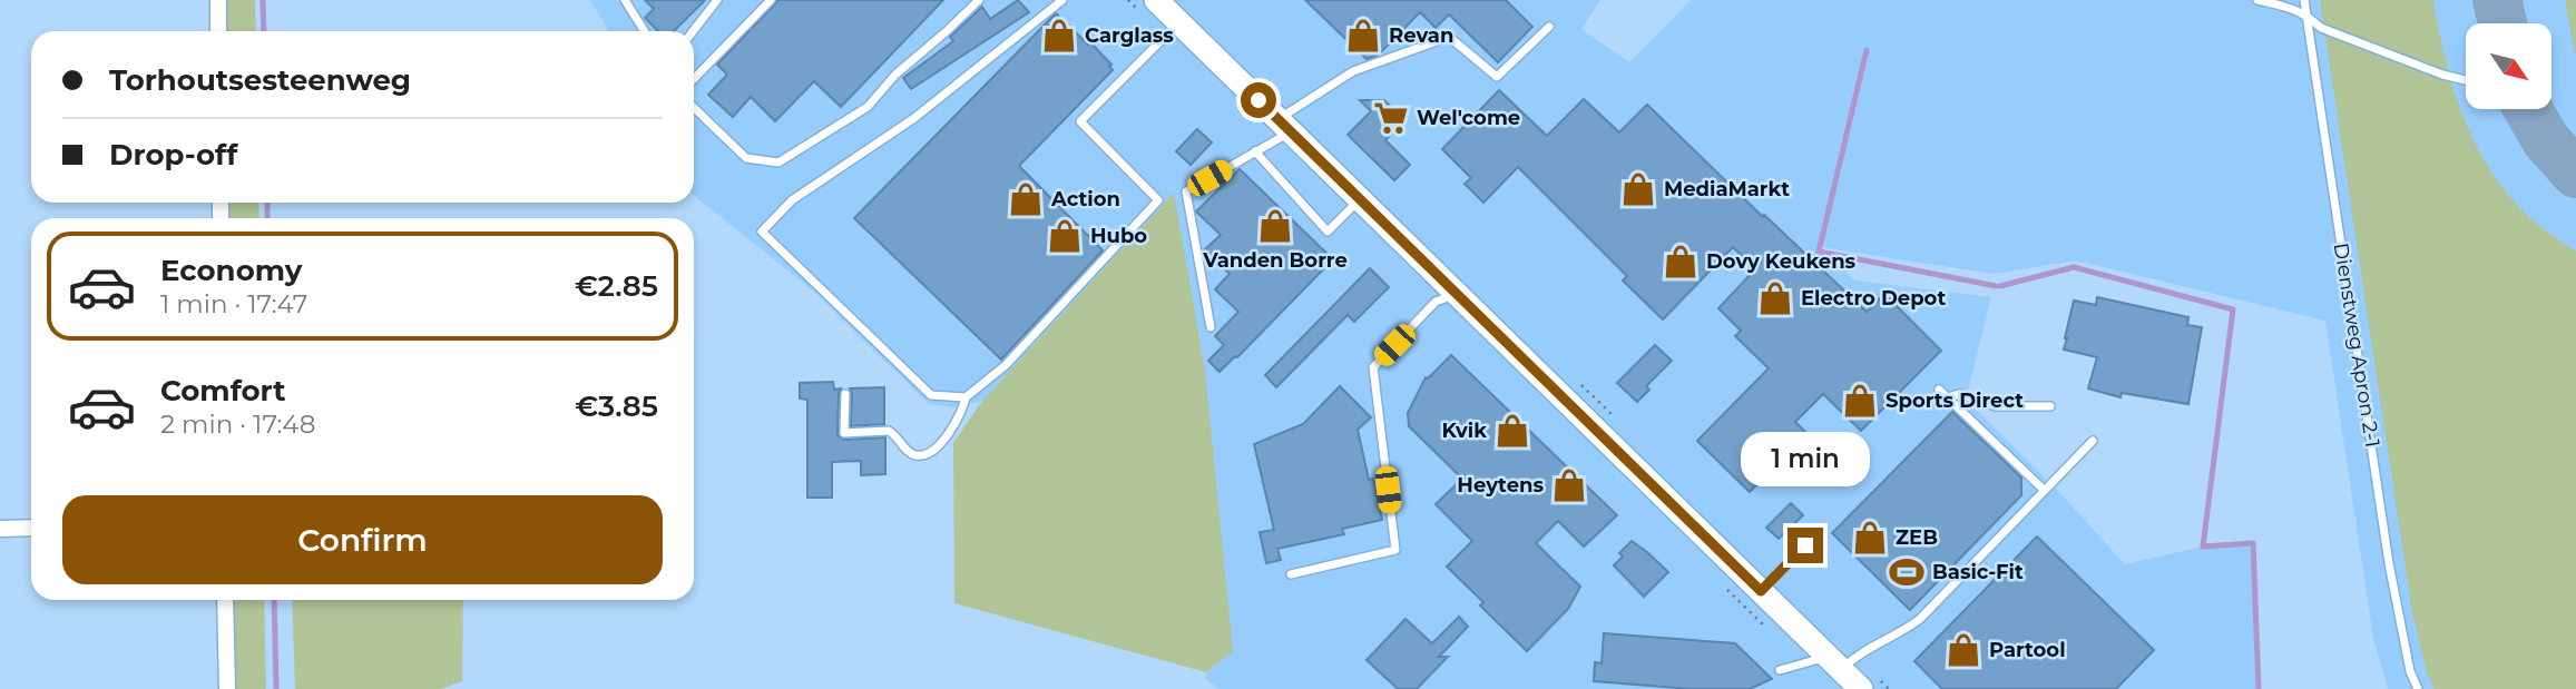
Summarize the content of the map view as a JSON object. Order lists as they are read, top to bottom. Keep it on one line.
{"streets":{"lane":["Dienstweg Apron 2-1"]},"places":{"shop":["Carglass","Revan","MediaMarkt","Action","Vanden Borre","Hubo","Dovy Keukens","Electro Depot","Sports Direct","Kvik","Heytens","ZEB","Partool"],"supermarket":["Wel'come"],"sports":["Basic-Fit"]},"north":"bottom right","page":{"banner":["Torhoutsesteenweg","Drop-off"],"list":[{"name":"Economy","note":"1 min · 17:47","value":"€2.85"},{"name":"Comfort","note":"2 min · 17:48","value":"€3.85"}],"bubble":"1 min","buttons":"Confirm"}}
